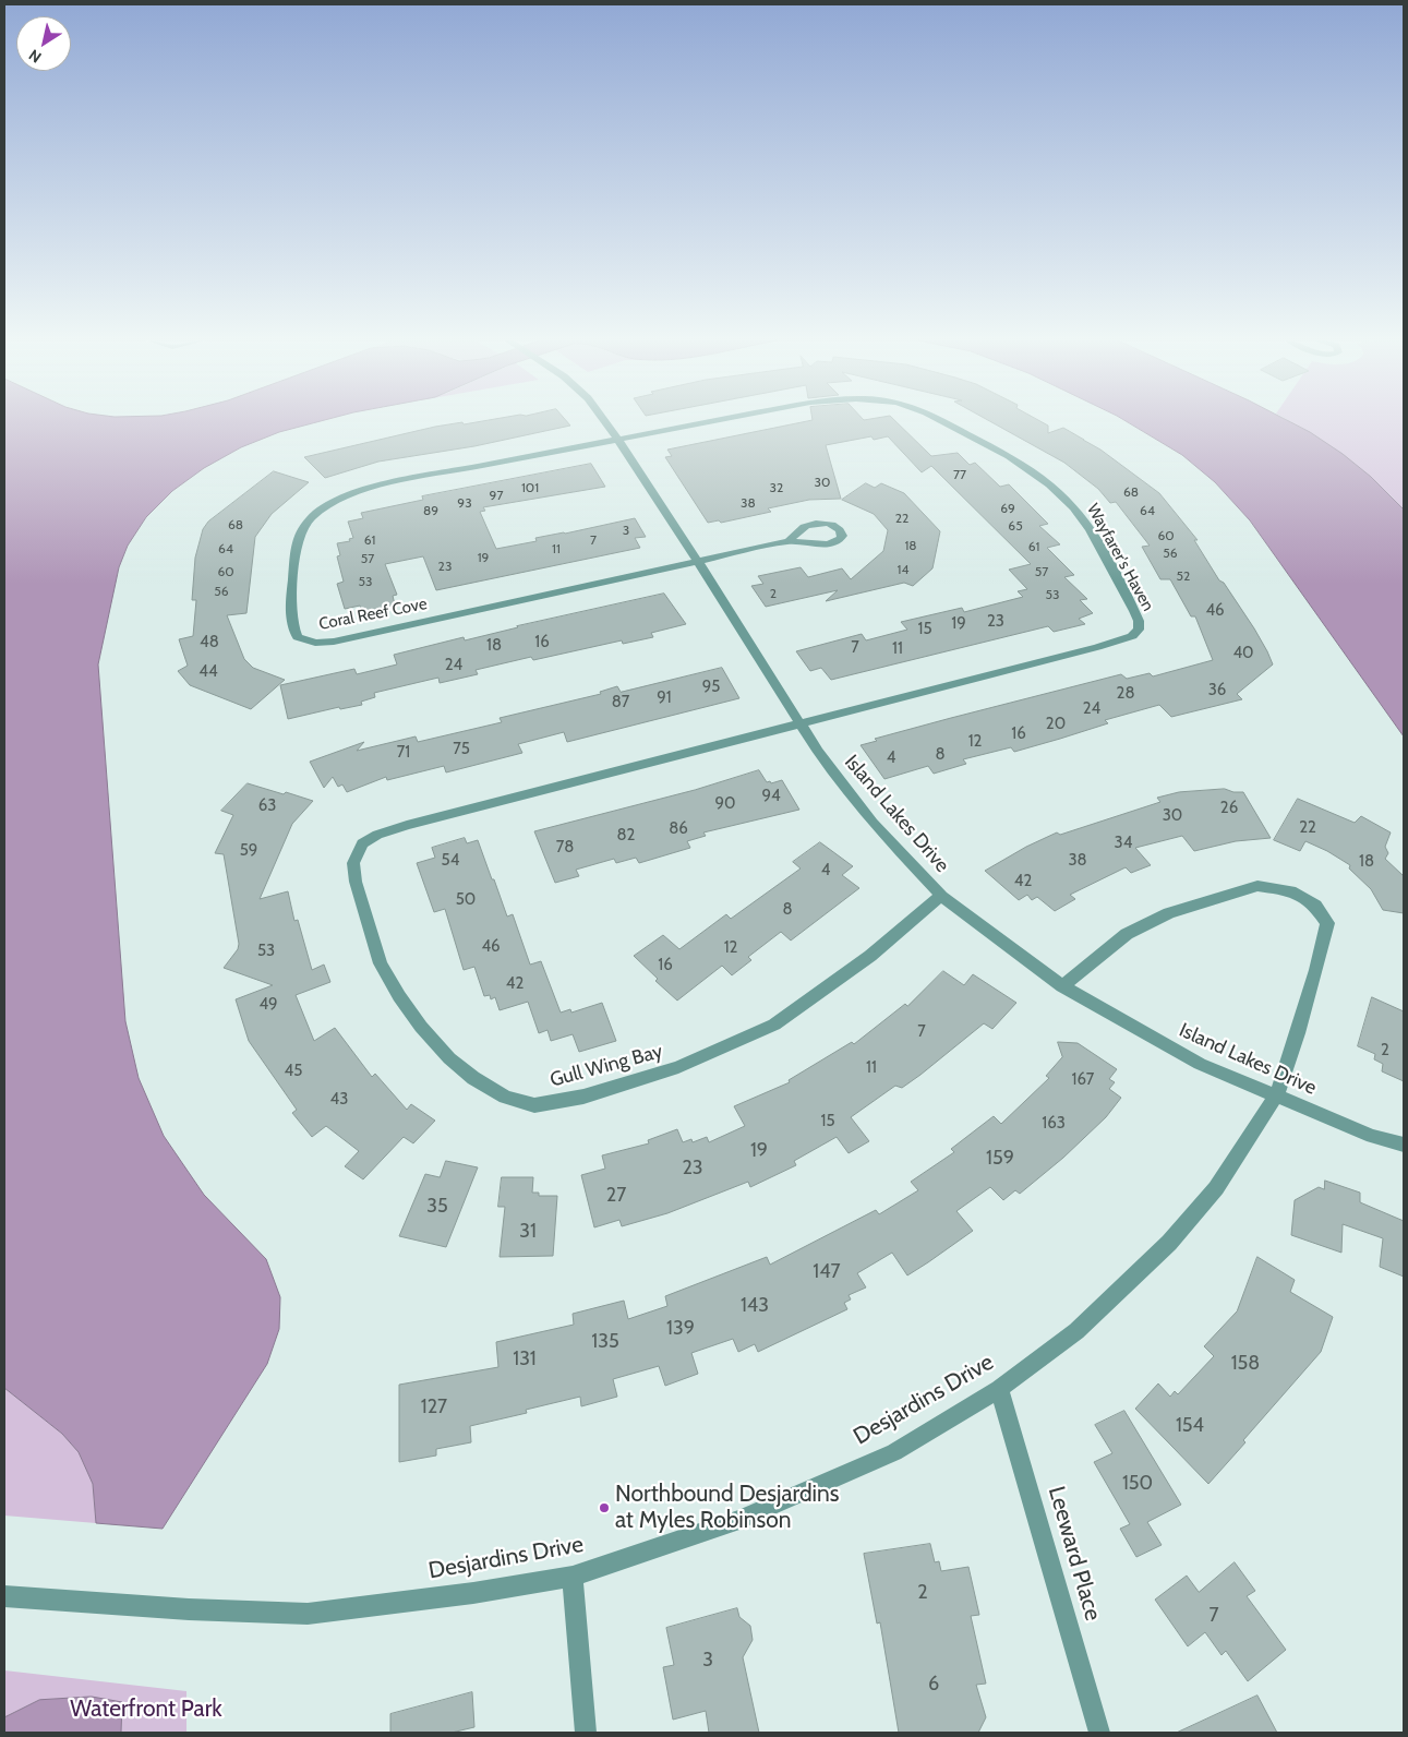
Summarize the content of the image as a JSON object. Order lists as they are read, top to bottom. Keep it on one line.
{"streets":{"street":["Wayfarer's Haven","Coral Reef Cove","Island Lakes Drive","Gull Wing Bay","Desjardins Drive","Leeward Place"]},"crossings":[["Wayfarer's Haven","Coral Reef Cove"],["Wayfarer's Haven","Island Lakes Drive"],["Wayfarer's Haven","Gull Wing Bay"],["Coral Reef Cove","Island Lakes Drive"],["Island Lakes Drive","Gull Wing Bay"],["Island Lakes Drive","Desjardins Drive"],["Desjardins Drive","Leeward Place"]],"parks":["Waterfront Park"],"places":["Northbound Desjardins at Myles Robinson"],"house_numbers":["77","30","101","32","68","97","93","38","69","89","64","22","68","65","3","60","61","7","18","61","64","11","56","19","57","23","14","60","57","52","53","56","2","53","46","23","19","15","48","16","18","7","11","40","24","44","95","36","28","91","87","24","20","16","12","75","71","8","4","94","90","63","26","30","22","86","82","34","78","59","54","38","18","4","42","50","8","46","12","53","16","42","49","7","2","11","45","167","43","15","163","19","159","23","27","35","31","147","143","139","135","131","158","127","154","150","2","7","3","6"],"north":"bottom left"}
